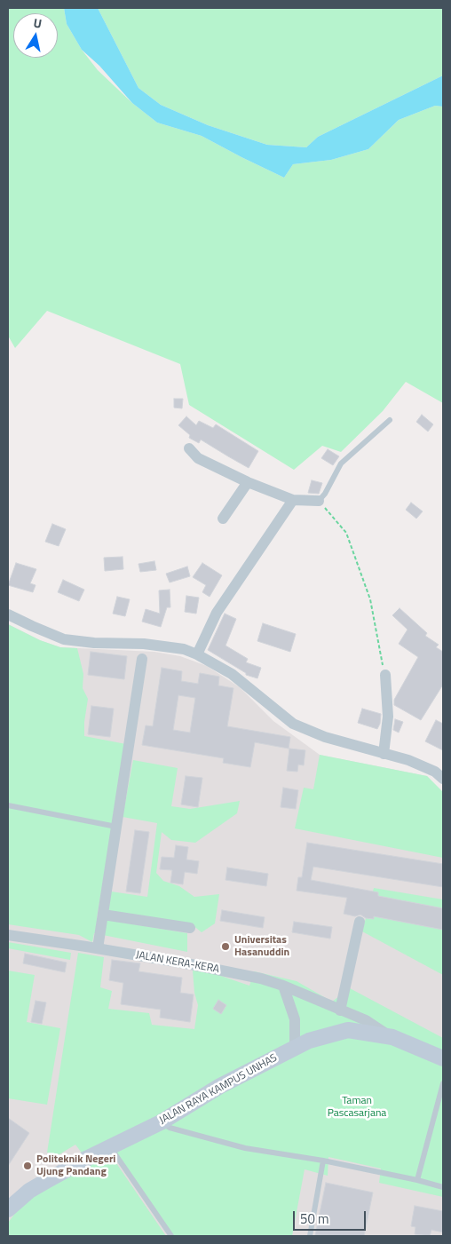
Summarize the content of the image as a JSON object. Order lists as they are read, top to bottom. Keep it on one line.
{"streets":{"street":["JALAN KERA-KERA","JALAN RAYA KAMPUS UNHAS"]},"crossings":[["JALAN KERA-KERA","JALAN RAYA KAMPUS UNHAS"]],"parks":["Taman Pascasarjana"],"places":["Universitas Hasanuddin","Politeknik Negeri Ujung Pandang"],"scale_bar":"50 m","north":"top"}
